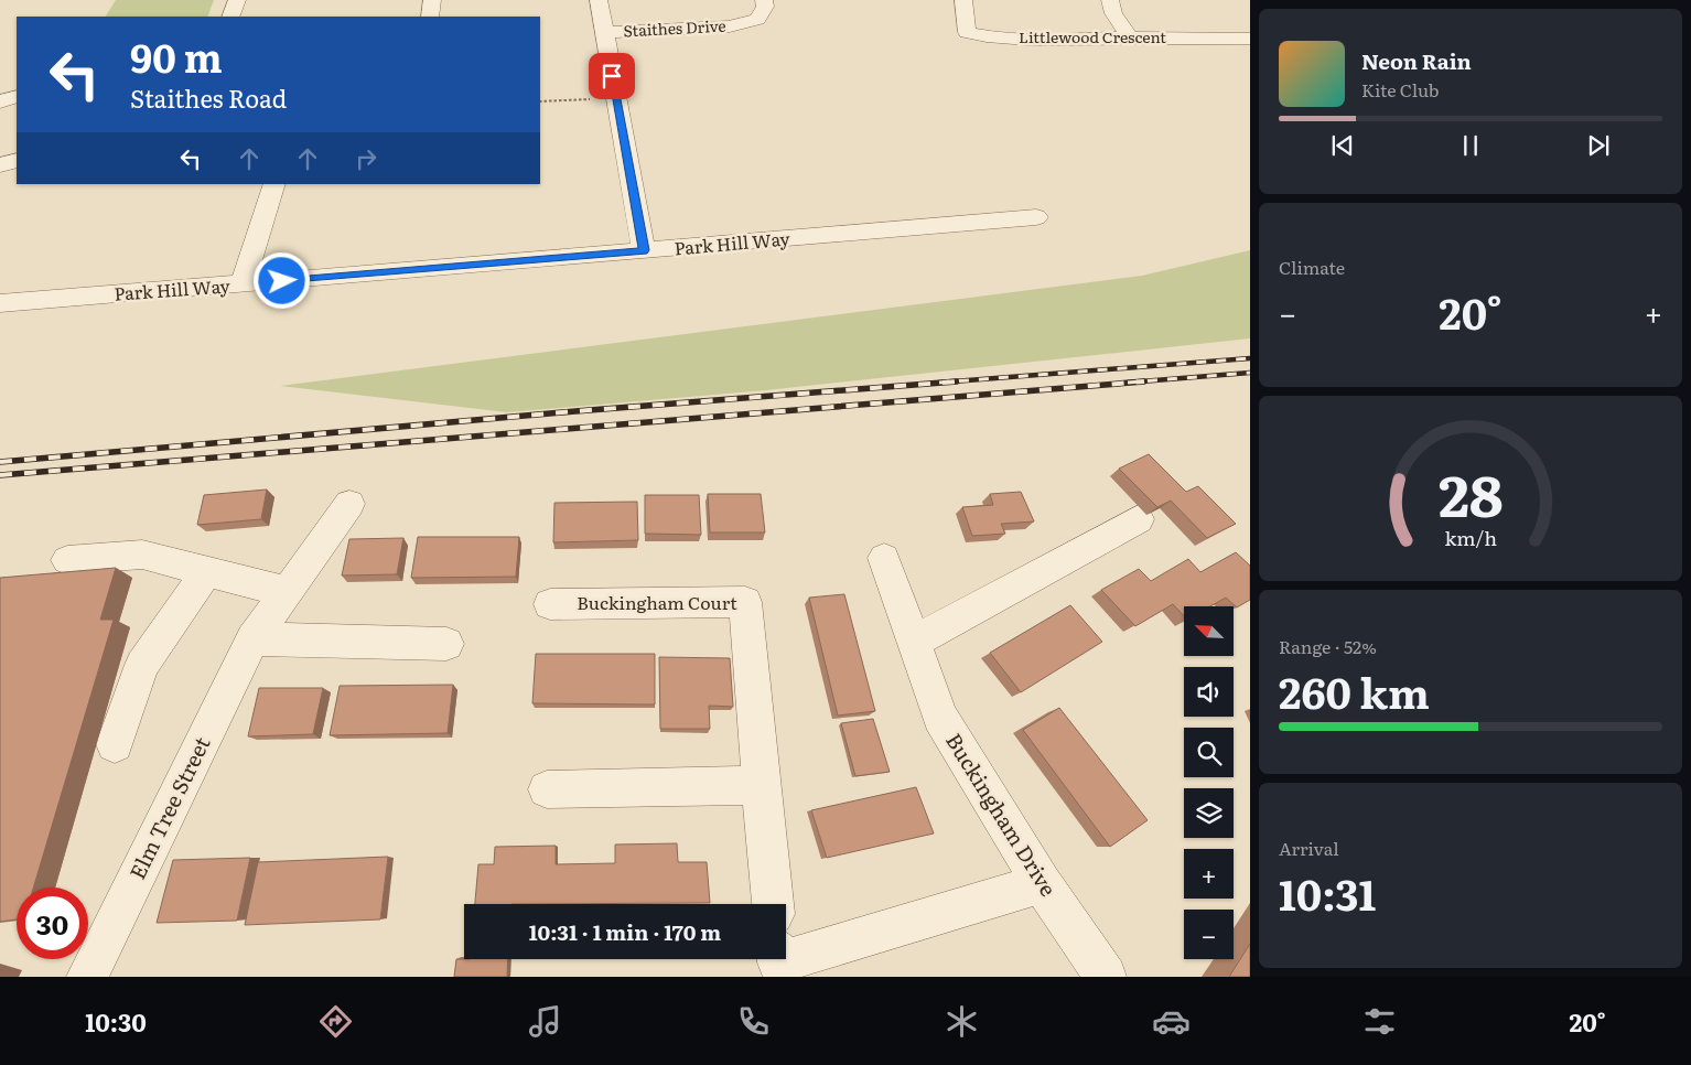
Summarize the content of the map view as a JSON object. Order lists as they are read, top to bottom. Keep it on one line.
{"streets":{"street":["Staithes Drive","Littlewood Crescent","Park Hill Way","Buckingham Court","Elm Tree Street","Buckingham Drive"]},"north":"top left","page":{"turn":["90 m","Staithes Road"],"song":["Neon Rain","Kite Club"],"tile":["Climate",["Range · 52%","260 km"],["Arrival","10:31"]],"heat":["−","20°","+"],"map_buttons":["+","−"],"limit":"30","trip":"10:31 · 1 min · 170 m","tabs":["10:30","20°"],"gauge":["28","km/h"]}}
